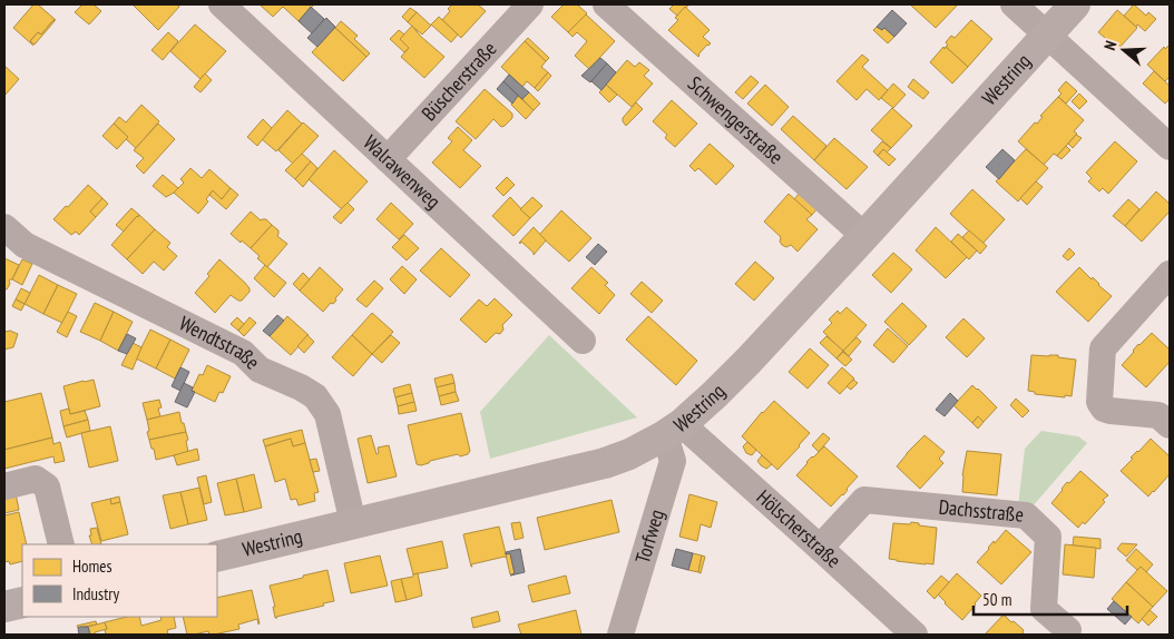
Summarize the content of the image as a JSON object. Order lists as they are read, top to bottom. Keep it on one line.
{"streets":{"main road":["Westring"],"street":["Büscherstraße","Schwengerstraße","Walrawenweg","Wendtstraße","Dachsstraße","Hölscherstraße","Torfweg"]},"crossings":[["Westring","Schwengerstraße"],["Westring","Wendtstraße"],["Westring","Hölscherstraße"],["Westring","Torfweg"],["Büscherstraße","Walrawenweg"],["Dachsstraße","Hölscherstraße"],["Hölscherstraße","Torfweg"]],"legend":["Homes","Industry"],"scale_bar":"50 m","north":"left"}
